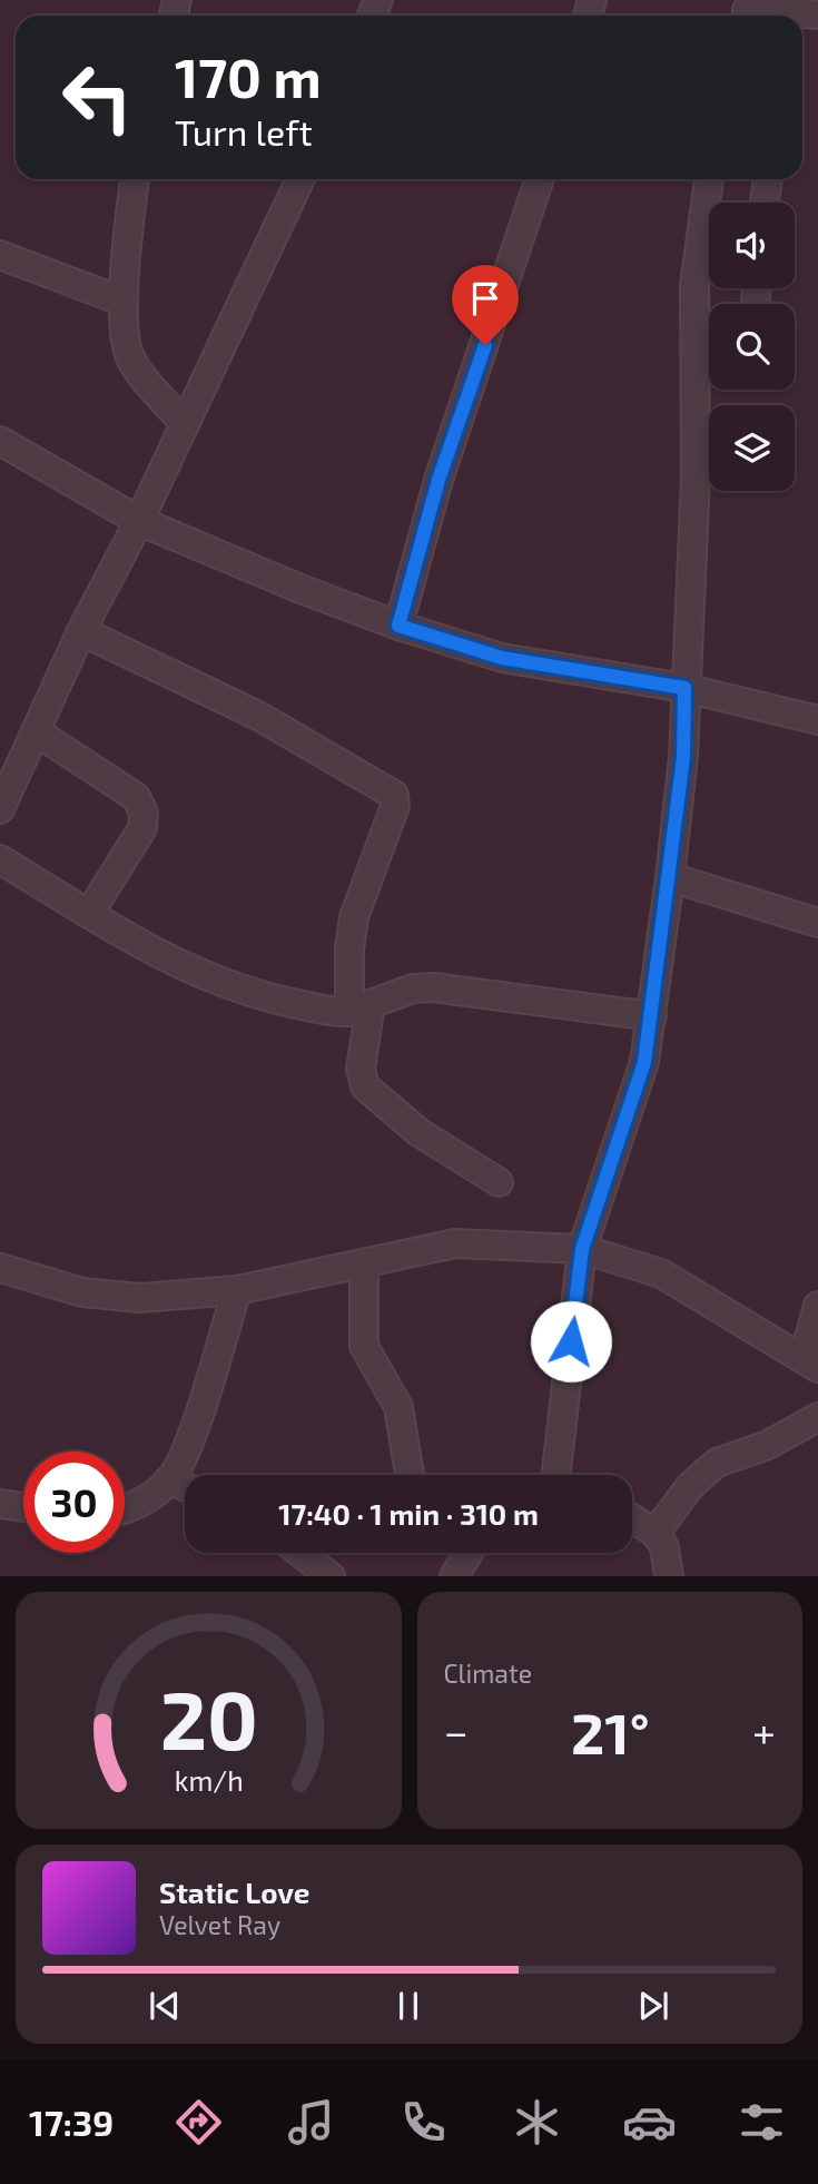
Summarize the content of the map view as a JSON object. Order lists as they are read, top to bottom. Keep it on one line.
{"page":{"turn":["170 m","Turn left"],"limit":"30","trip":"17:40 · 1 min · 310 m","tile":"Climate","heat":["−","21°","+"],"song":["Static Love","Velvet Ray"],"tabs":"17:39","gauge":["20","km/h"]}}
